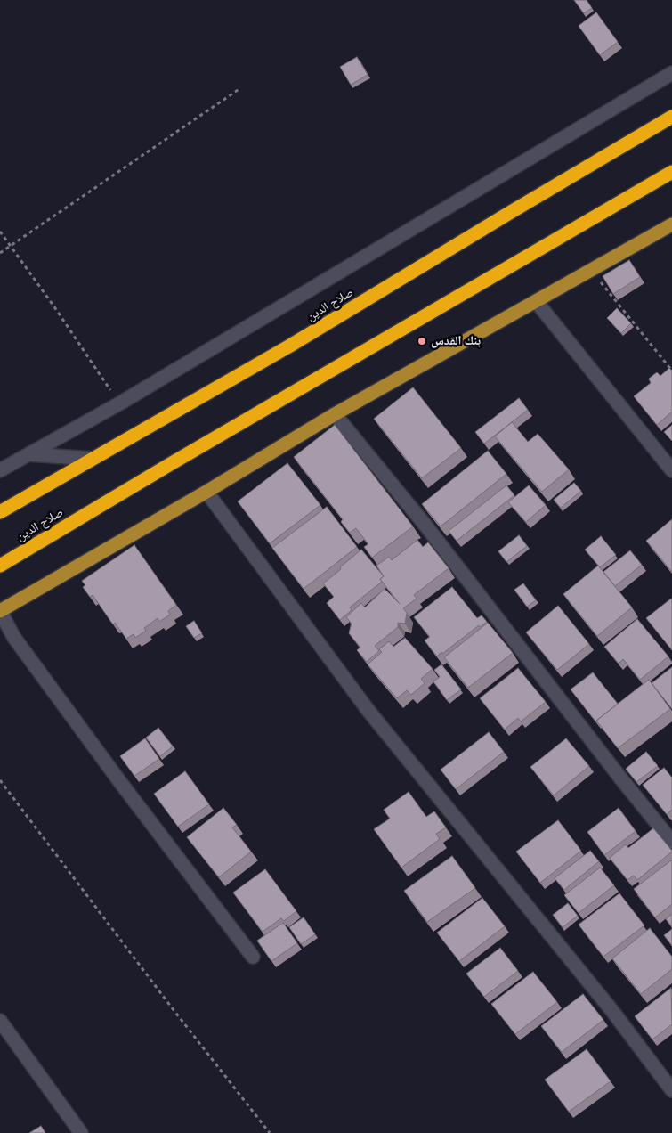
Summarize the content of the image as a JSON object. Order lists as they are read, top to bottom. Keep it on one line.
{"streets":{"highway":["صلاح الدين"]},"places":["بنك القدس"]}
